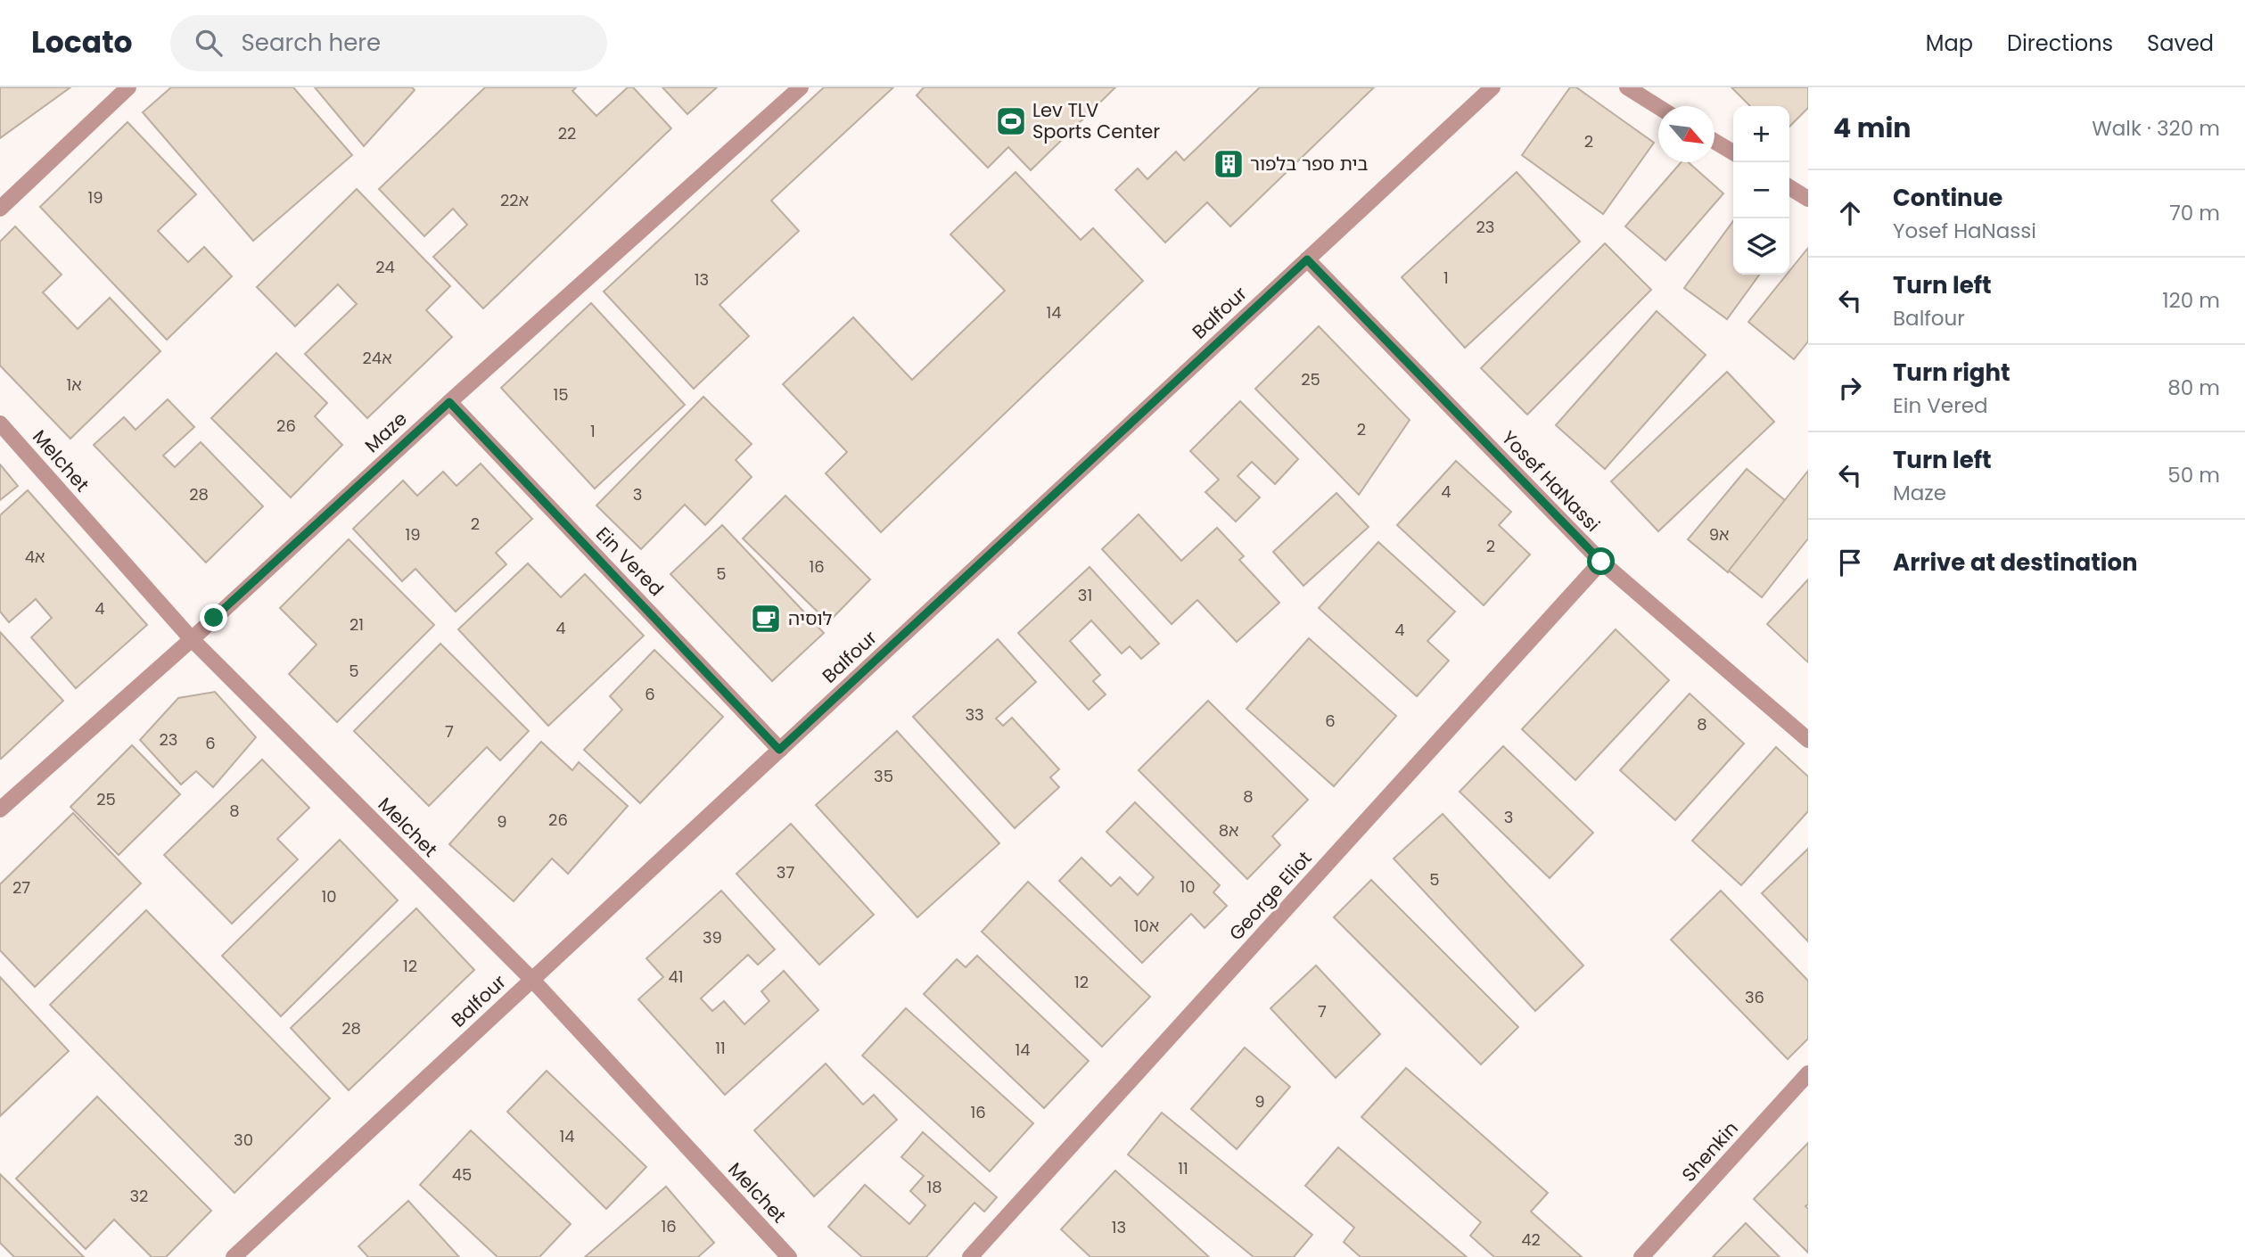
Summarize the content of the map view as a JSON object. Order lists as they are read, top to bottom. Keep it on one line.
{"streets":{"street":["Balfour","Maze","Melchet","Yosef HaNassi","Ein Vered","George Eliot","Shenkin"]},"crossings":[["Balfour","Melchet"],["Balfour","Yosef HaNassi"],["Balfour","Ein Vered"],["Maze","Melchet"],["Maze","Ein Vered"],["Yosef HaNassi","George Eliot"]],"places":{"sports":["Lev TLV Sports Center"],"building":["בית ספר בלפור"],"cafe":["לוסיה"]},"house_numbers":["22","2","19","22א","23","24","1","13","14","24א","25","1א","15","26","2","1","4","28","3","2","19","9א","2","4א","16","5","31","4","21","4","4","5","6","33","6","8","7","23","6","35","8","25","8","3","26","9","8א","37","5","10","27","10","10א","39","12","41","12","36","7","28","11","14","9","16","14","30","11","45","18","32","16","13","42"],"north":"bottom right","page":{"header":"Locato","search":"Search here","nav":["Map","Directions","Saved"],"heading":["4 min","Walk · 320 m"],"map_buttons":["+","−"],"list":[["Continue","Yosef HaNassi","70 m"],["Turn left","Balfour","120 m"],["Turn right","Ein Vered","80 m"],["Turn left","Maze","50 m"],"Arrive at destination"]}}
